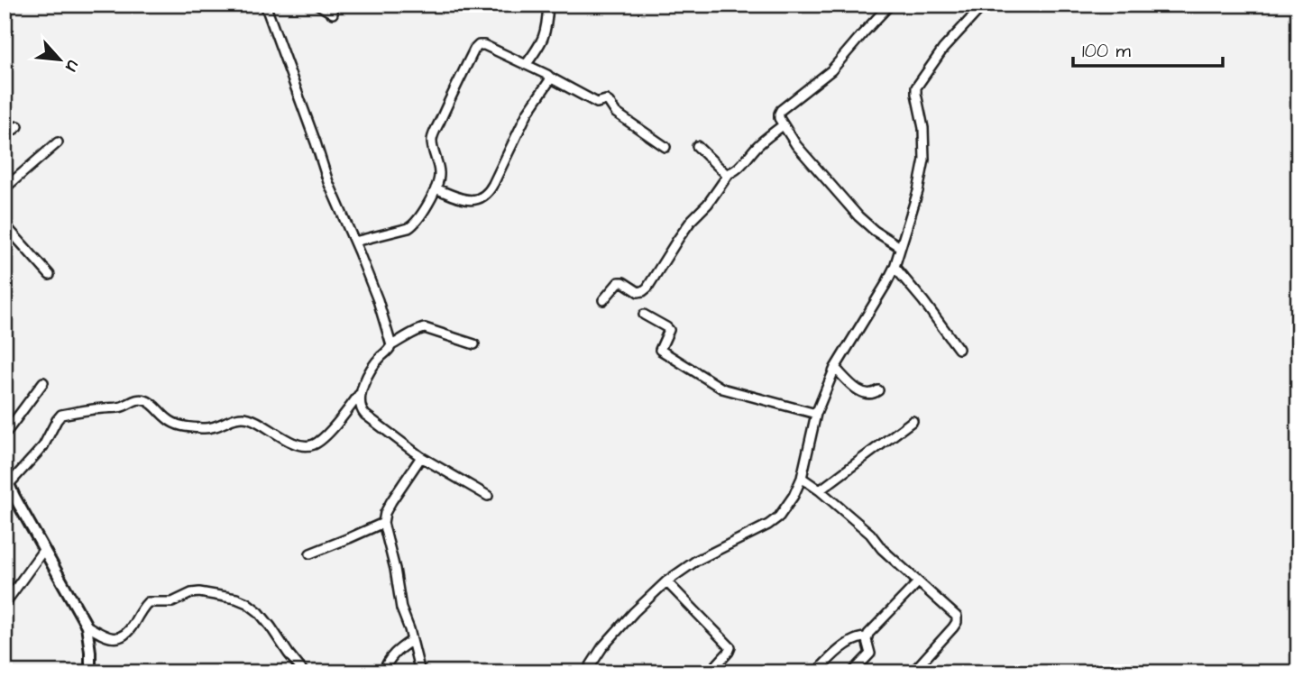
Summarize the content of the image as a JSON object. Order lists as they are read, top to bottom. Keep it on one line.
{"scale_bar":"100 m","north":"bottom right"}
